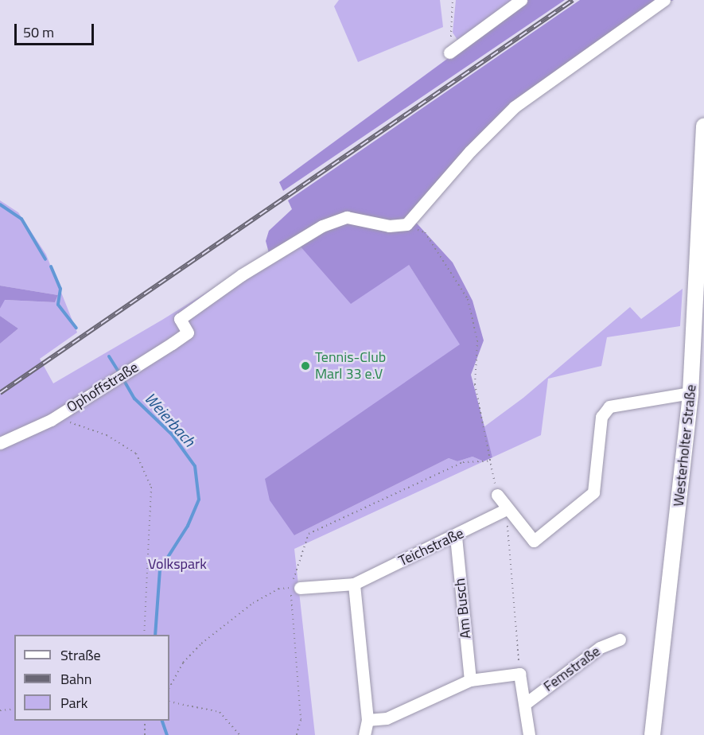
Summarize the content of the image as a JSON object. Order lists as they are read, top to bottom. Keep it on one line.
{"streets":{"main road":["Westerholter Straße"],"street":["Ophoffstraße","Teichstraße","Am Busch","Femstraße"]},"crossings":[["Teichstraße","Am Busch"]],"water":["Weierbach"],"parks":["Volkspark"],"places":["Tennis-Club Marl 33 e.V"],"legend":["Straße","Bahn","Park"],"scale_bar":"50 m"}
